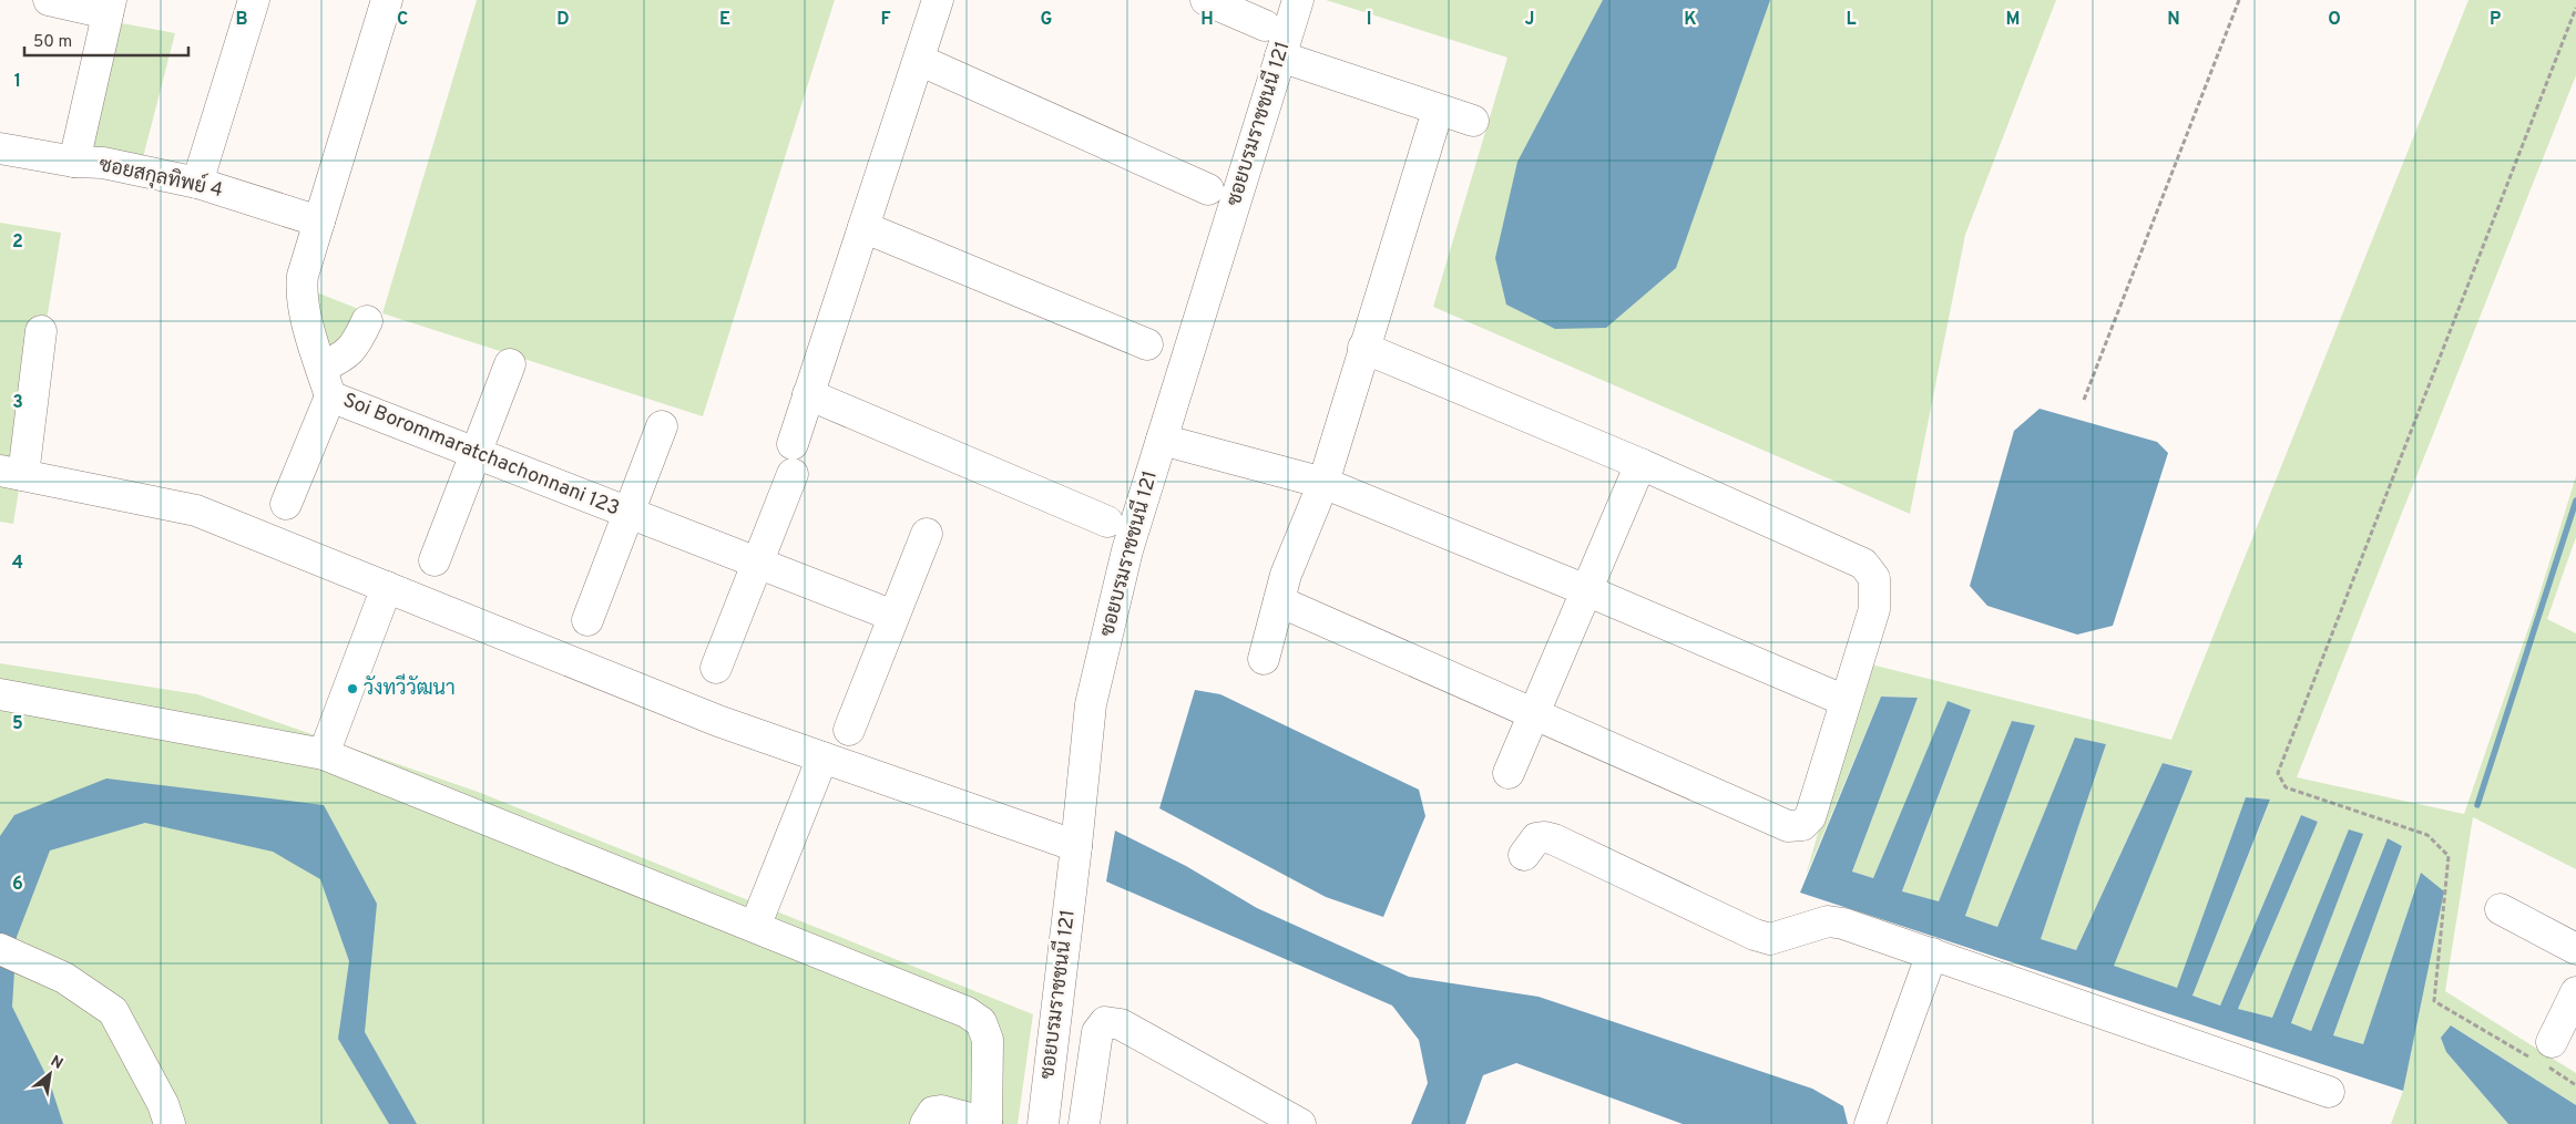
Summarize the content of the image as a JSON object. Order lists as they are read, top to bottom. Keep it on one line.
{"streets":{"street":["ซอยบรมราชชนนี 121","ซอยสกุลทิพย์ 4","Soi Borommaratchachonnani 123"]},"crossings":[["ซอยสกุลทิพย์ 4","Soi Borommaratchachonnani 123"]],"places":["วังทวีวัฒนา"],"scale_bar":"50 m","north":"top right","grid":{"columns":["B","C","D","E","F","G","H","I","J","K","L","M","N","O","P"],"rows":["1","2","3","4","5","6"]}}
